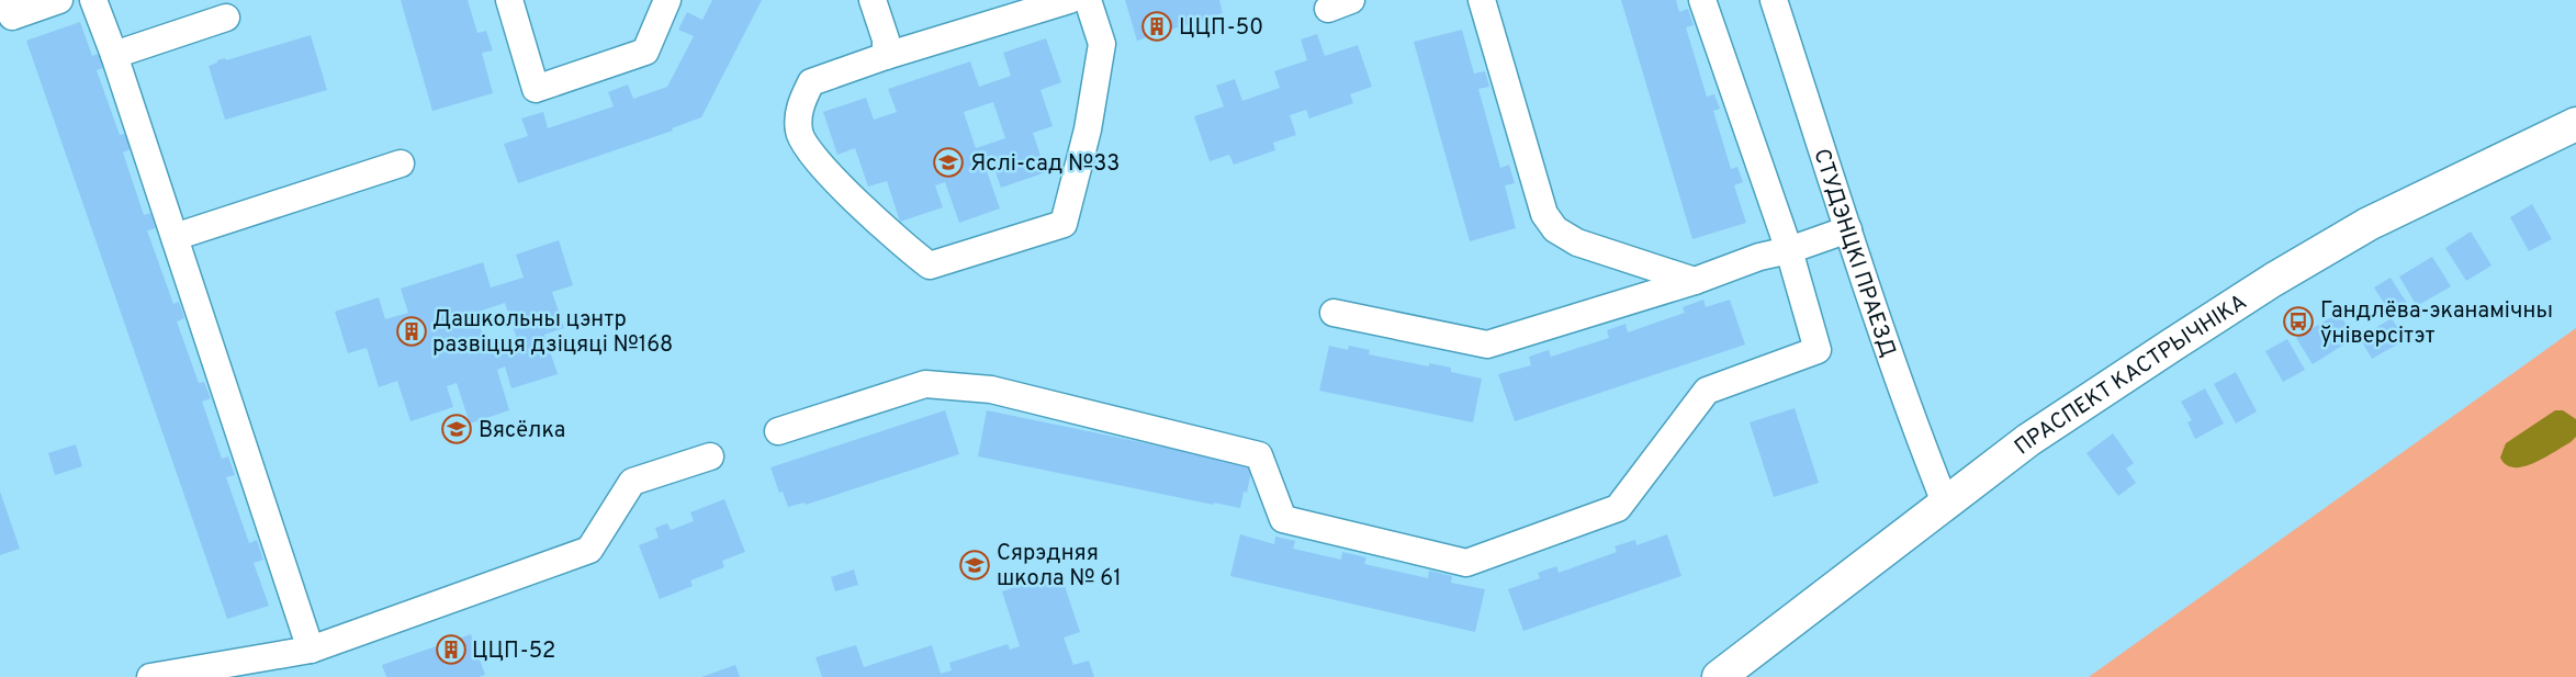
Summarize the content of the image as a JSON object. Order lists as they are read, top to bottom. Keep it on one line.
{"streets":{"main road":["ПРАСПЕКТ КАСТРЫЧНІКА"],"street":["СТУДЭНЦКІ ПРАЕЗД"]},"crossings":[["СТУДЭНЦКІ ПРАЕЗД","ПРАСПЕКТ КАСТРЫЧНІКА"]],"places":{"building":["ЦЦП-50","Дашкольны цэнтр развіцця дзіцяці №168","ЦЦП-52"],"school or university":["Яслі-сад №33","Вясёлка","Сярэдняя школа № 61"],"bus stop":["Гандлёва-эканамічны ўніверсітэт"]}}
